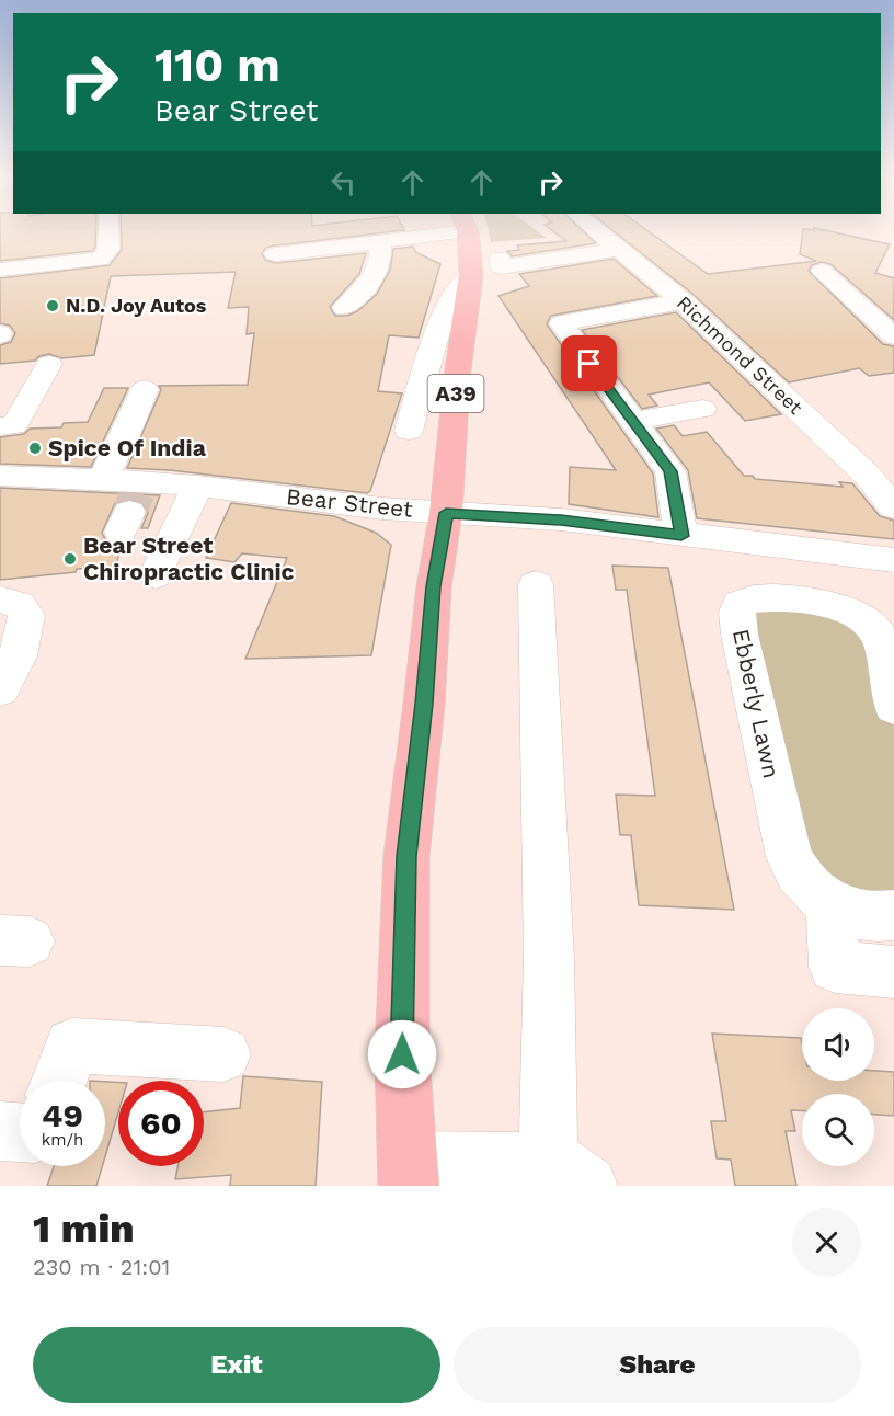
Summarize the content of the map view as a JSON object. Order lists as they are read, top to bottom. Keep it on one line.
{"streets":{"main road":["A39"],"street":["Richmond Street","Bear Street","Ebberly Lawn"]},"crossings":[["A39","Bear Street"]],"places":["N.D. Joy Autos","Spice Of India","Bear Street Chiropractic Clinic"],"page":{"turn":["110 m","Bear Street"],"speed":"49 km/h","limit":"60","heading":["1 min","230 m · 21:01"],"buttons":["Exit","Share"]}}
